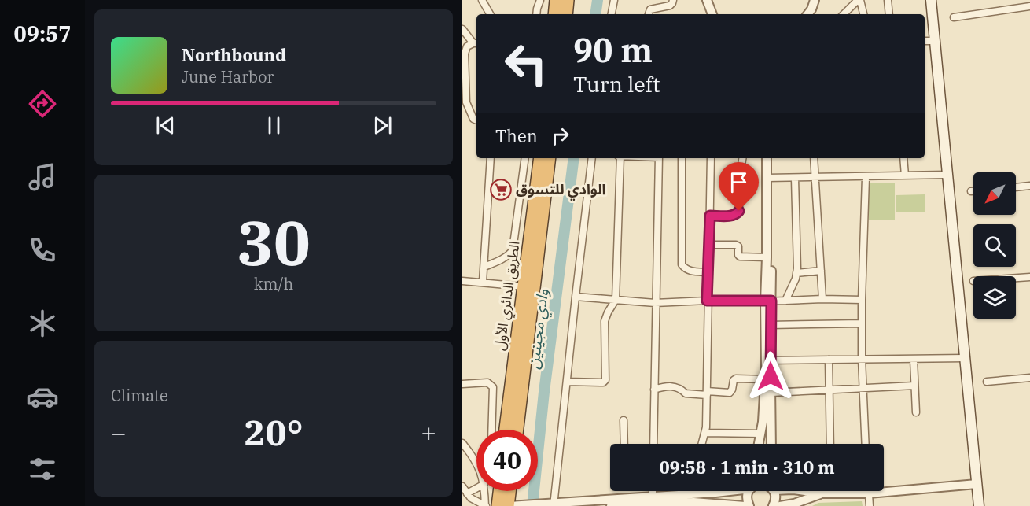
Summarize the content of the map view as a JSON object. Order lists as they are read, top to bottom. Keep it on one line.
{"streets":{"highway":["الطريق الدائري الأول"]},"water":["وادي مجينين"],"places":{"supermarket":["الوادي للتسوق"]},"north":"bottom left","page":{"tabs":"09:57","turn":["90 m","Turn left"],"song":["Northbound","June Harbor"],"then":"Then","tile":[["30","km/h"],"Climate"],"heat":["−","20°","+"],"limit":"40","trip":"09:58 · 1 min · 310 m"}}
